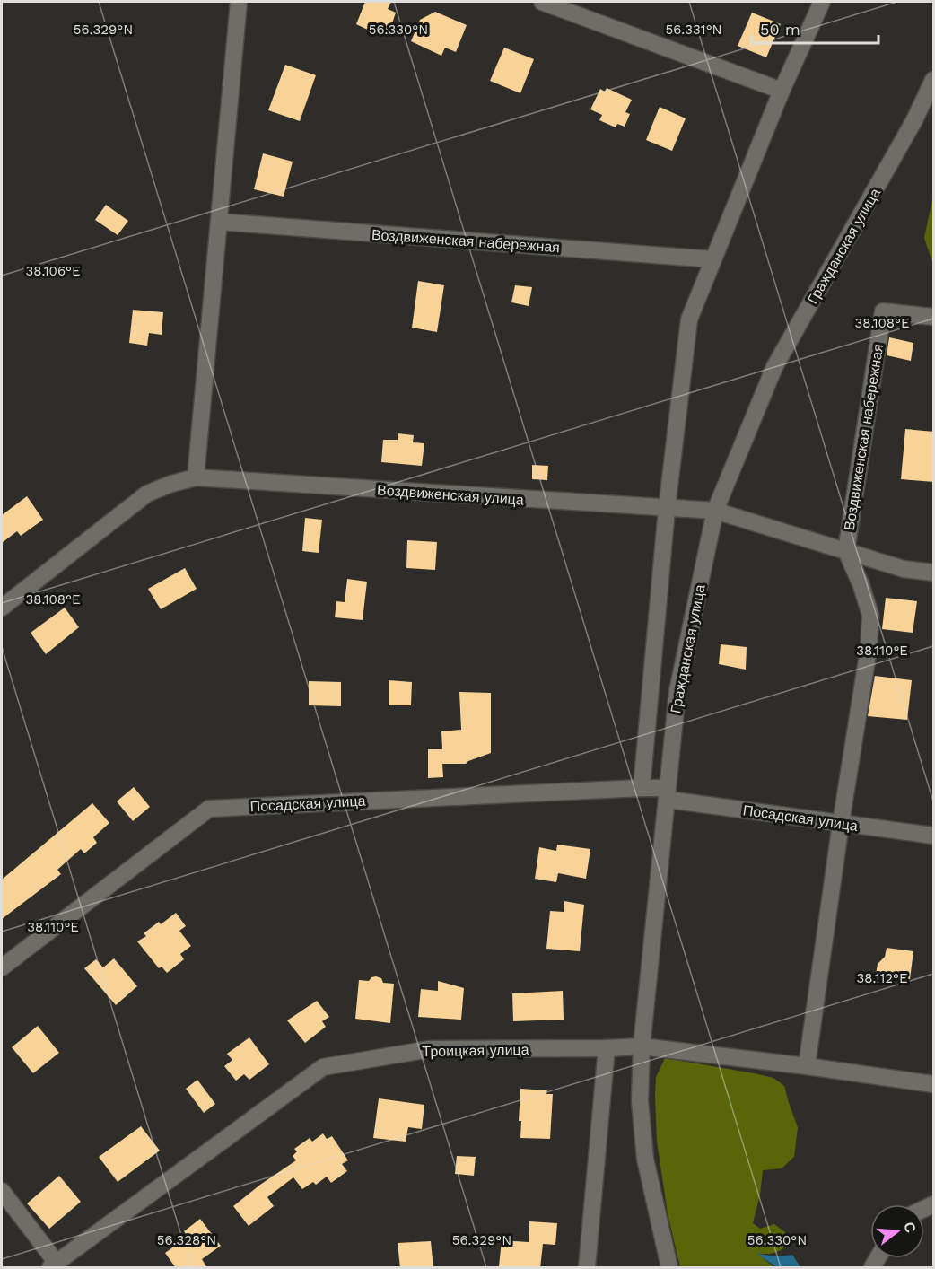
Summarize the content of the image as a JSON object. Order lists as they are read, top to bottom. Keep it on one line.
{"streets":{"street":["Воздвиженская набережная","Гражданская улица","Воздвиженская улица","Посадская улица","Троицкая улица"]},"crossings":[["Воздвиженская набережная","Воздвиженская улица"],["Гражданская улица","Воздвиженская улица"],["Гражданская улица","Посадская улица"],["Гражданская улица","Троицкая улица"]],"scale_bar":"50 m","north":"right","coordinates":["56.329°N","56.330°N","56.331°N","38.106°E","38.108°E","38.110°E","38.112°E","56.328°N"]}
